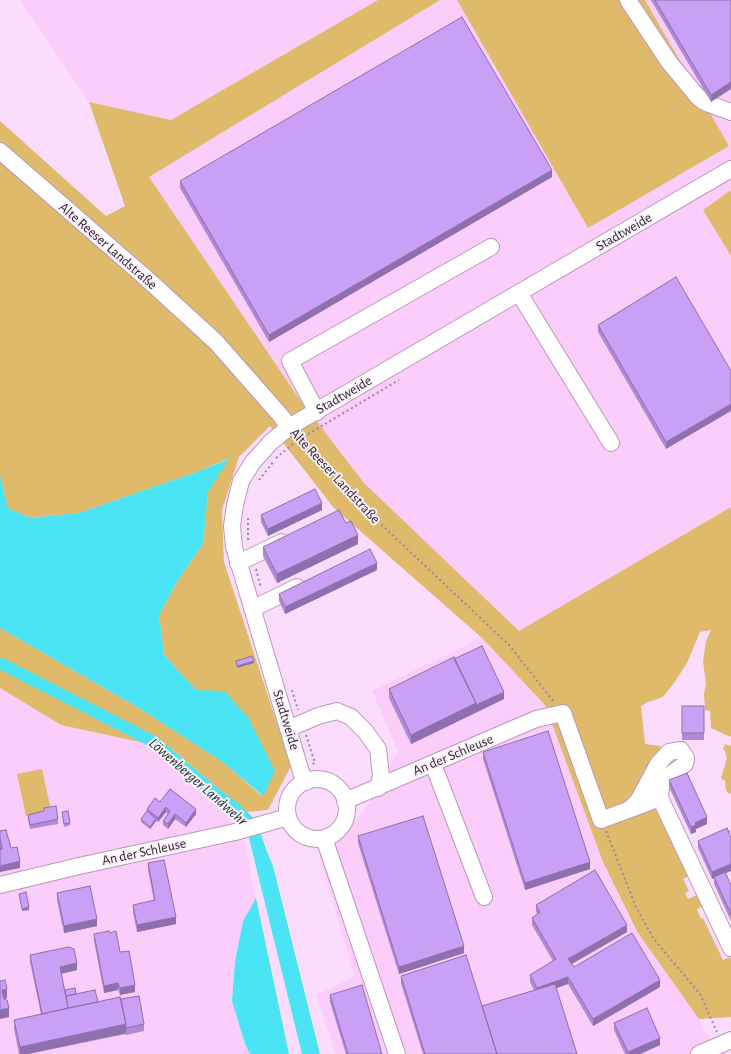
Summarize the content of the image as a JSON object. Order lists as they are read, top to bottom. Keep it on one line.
{"streets":{"street":["Stadtweide","Alte Reeser Landstraße","An der Schleuse"]},"crossings":[["Stadtweide","Alte Reeser Landstraße"],["Stadtweide","An der Schleuse"],["Alte Reeser Landstraße","An der Schleuse"]],"water":["Löwenberger Landwehr"]}
